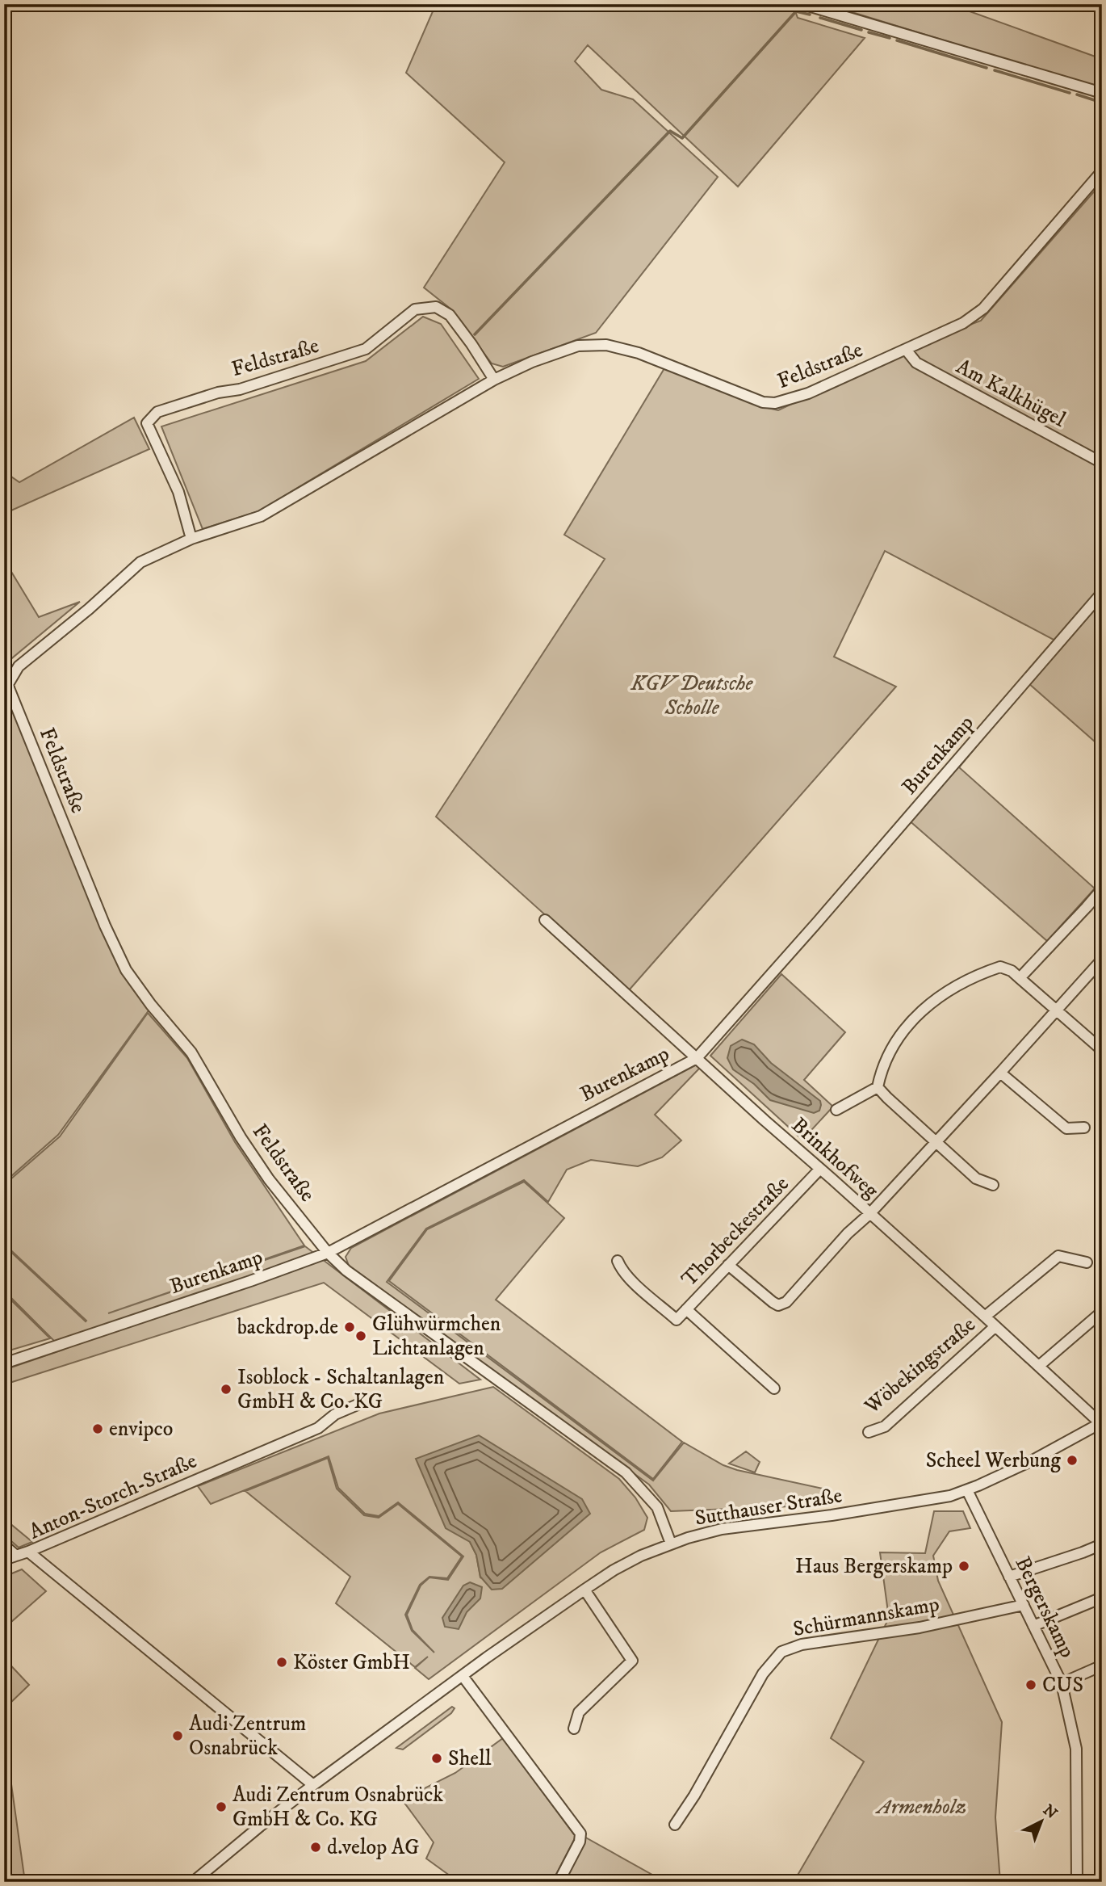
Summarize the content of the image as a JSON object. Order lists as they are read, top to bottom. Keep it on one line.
{"streets":{"street":["Feldstraße","Am Kalkhügel","Burenkamp","Brinkhofweg","Thorbeckestraße","Wöbekingstraße","Anton-Storch-Straße","Sutthauser Straße","Bergerskamp","Schürmannskamp"]},"crossings":[["Feldstraße","Am Kalkhügel"],["Feldstraße","Burenkamp"],["Feldstraße","Sutthauser Straße"],["Burenkamp","Brinkhofweg"],["Brinkhofweg","Thorbeckestraße"],["Brinkhofweg","Wöbekingstraße"],["Brinkhofweg","Sutthauser Straße"],["Anton-Storch-Straße","Sutthauser Straße"],["Sutthauser Straße","Bergerskamp"],["Bergerskamp","Schürmannskamp"]],"parks":["KGV Deutsche Scholle","Armenholz"],"places":["backdrop.de","Glühwürmchen Lichtanlagen","Isoblock - Schaltanlagen GmbH & Co. KG","envipco","Scheel Werbung","Haus Bergerskamp","Köster GmbH","CUS","Audi Zentrum Osnabrück","Shell","Audi Zentrum Osnabrück GmbH & Co. KG","d.velop AG"],"north":"top right"}
